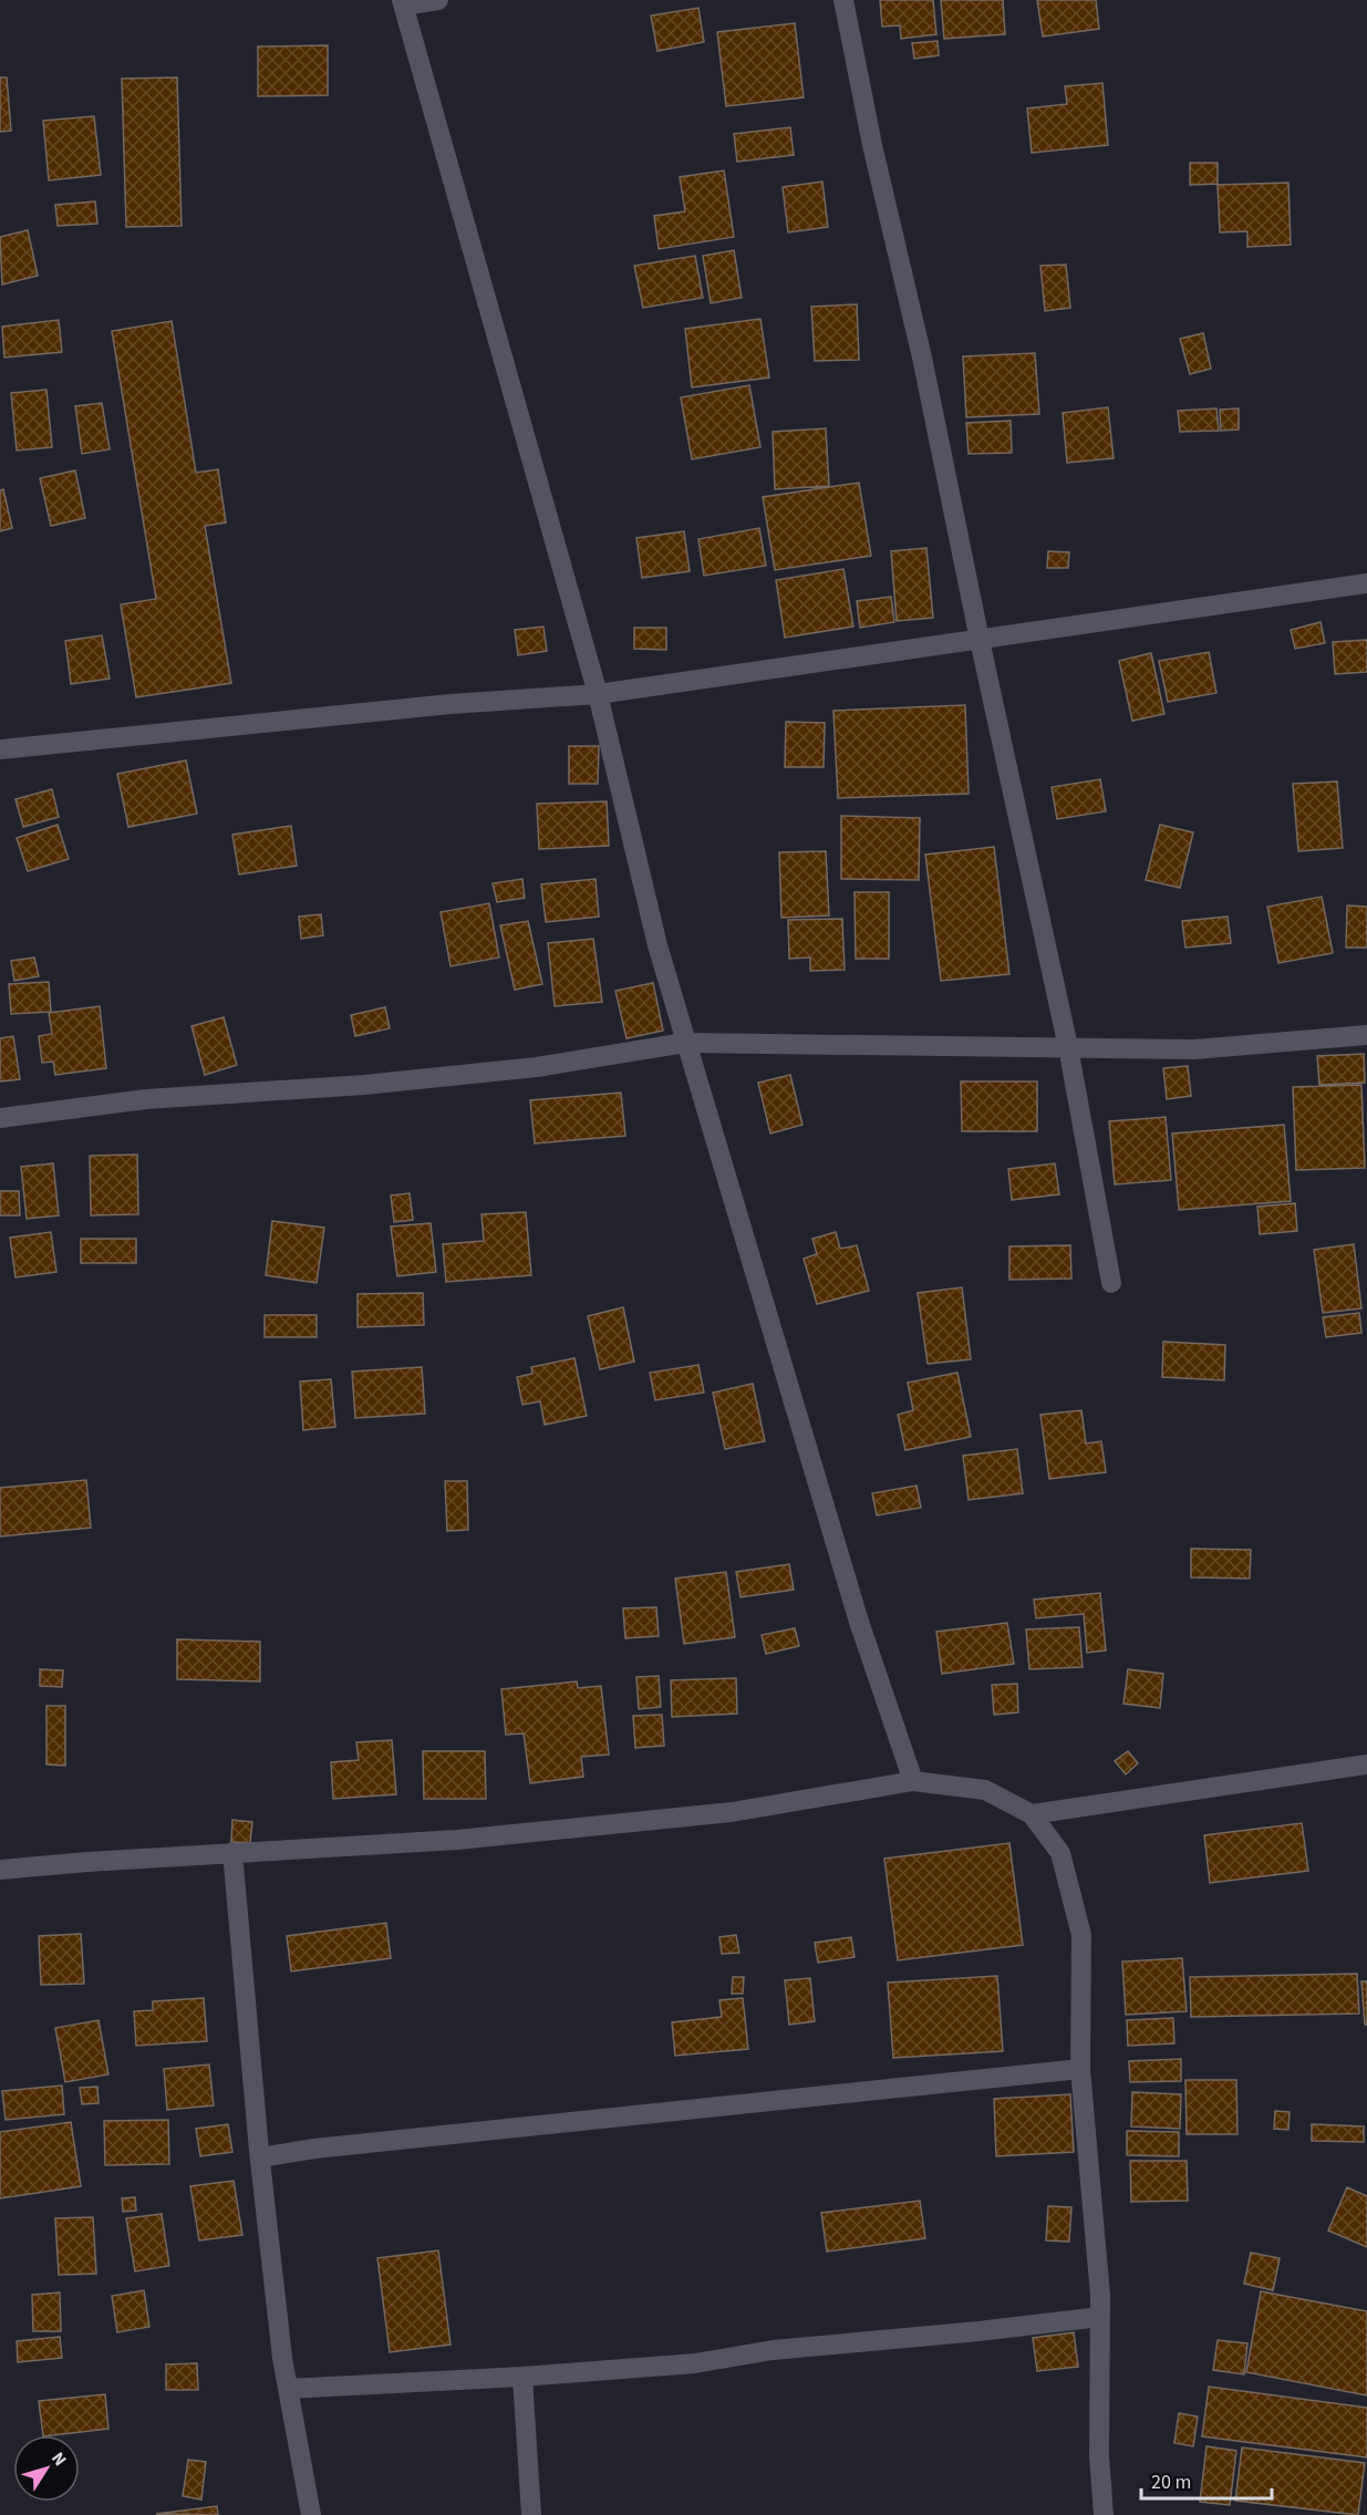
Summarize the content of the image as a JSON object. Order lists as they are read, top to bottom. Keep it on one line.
{"scale_bar":"20 m","north":"top right"}
